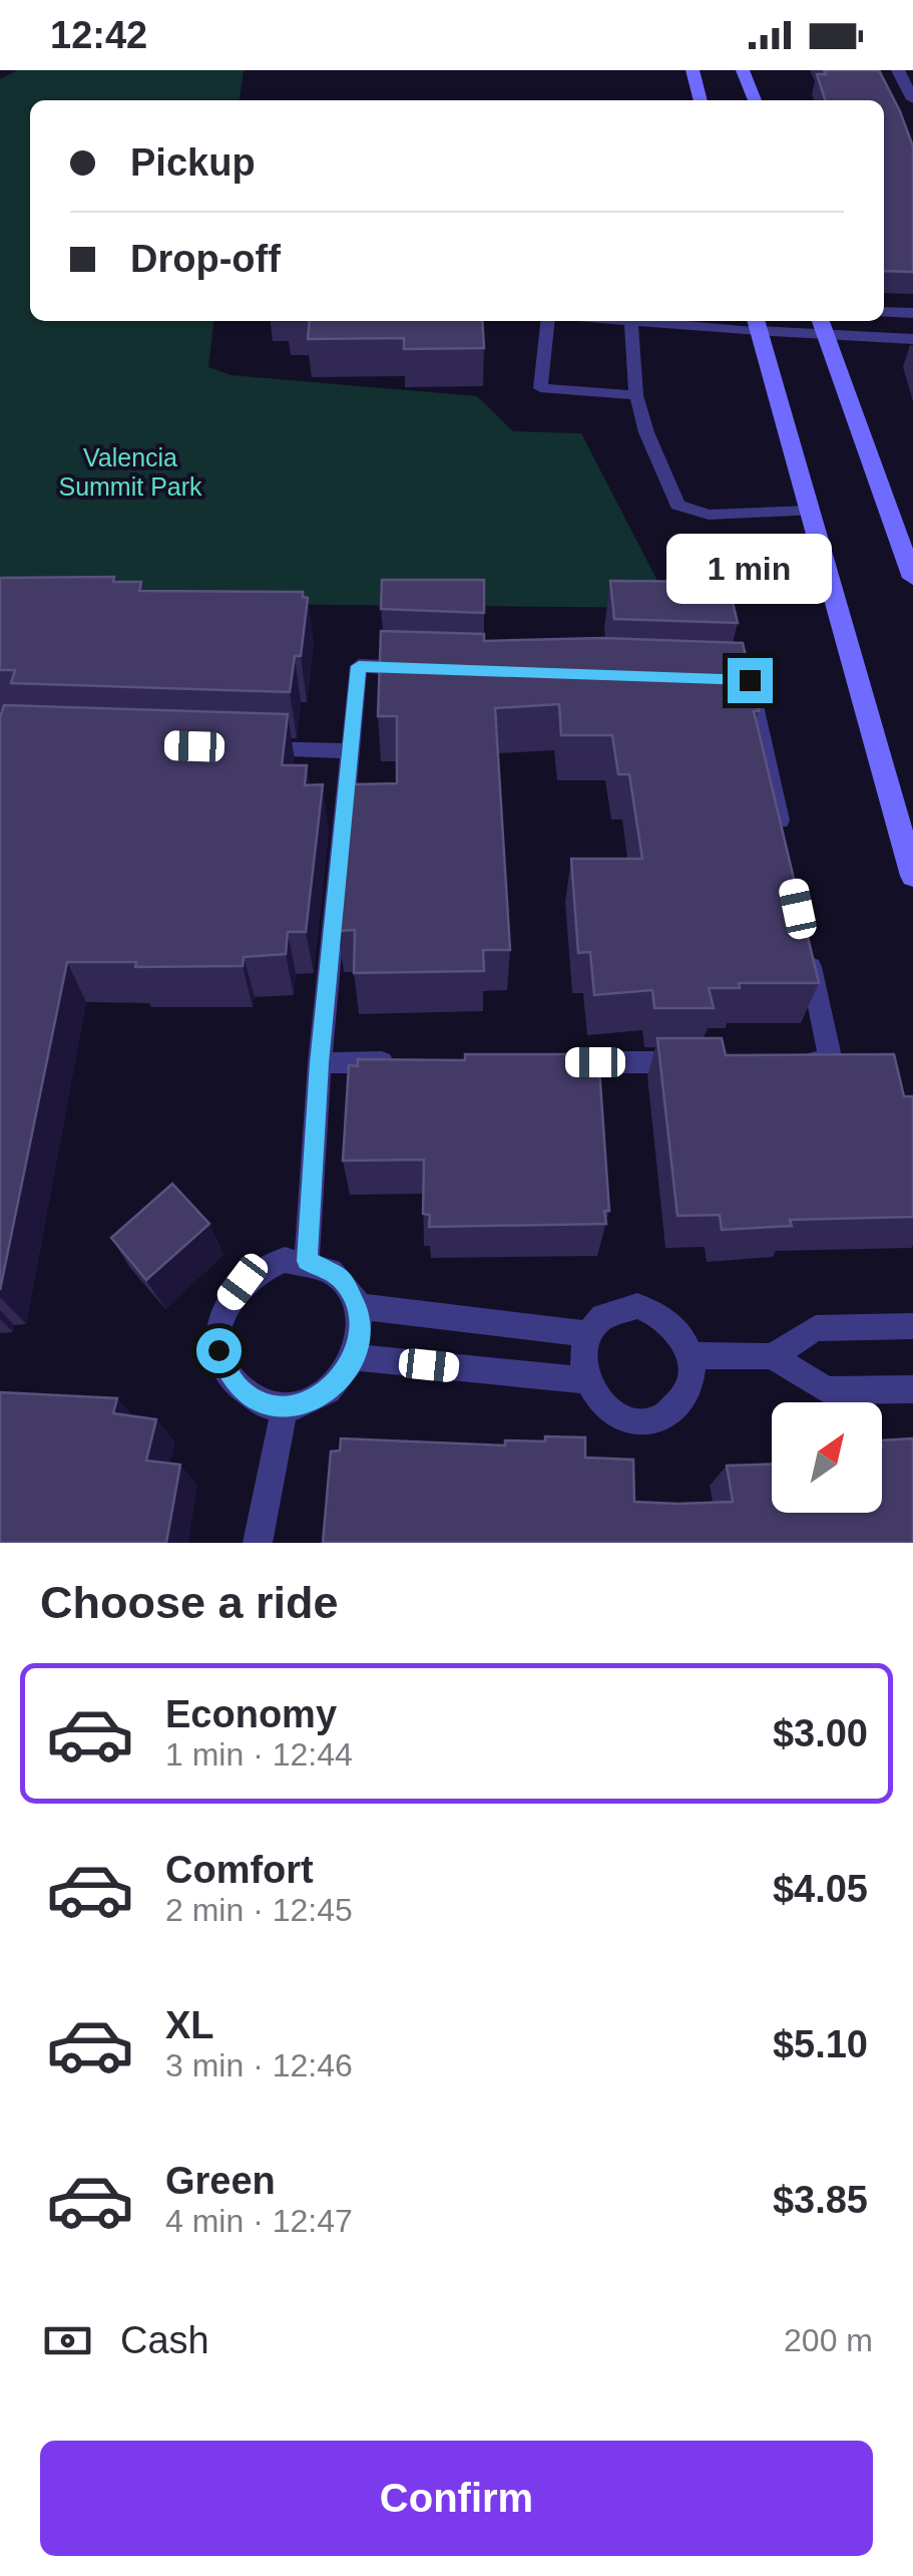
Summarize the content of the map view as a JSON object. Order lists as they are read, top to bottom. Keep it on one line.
{"parks":["Valencia Summit Park"],"north":"top right","page":{"status":"12:42","banner":["Pickup","Drop-off"],"bubble":"1 min","heading":"Choose a ride","list":[{"name":"Economy","note":"1 min · 12:44","value":"$3.00"},{"name":"Comfort","note":"2 min · 12:45","value":"$4.05"},{"name":"XL","note":"3 min · 12:46","value":"$5.10"},{"name":"Green","note":"4 min · 12:47","value":"$3.85"}],"pay":["Cash","200 m"],"buttons":"Confirm"}}
